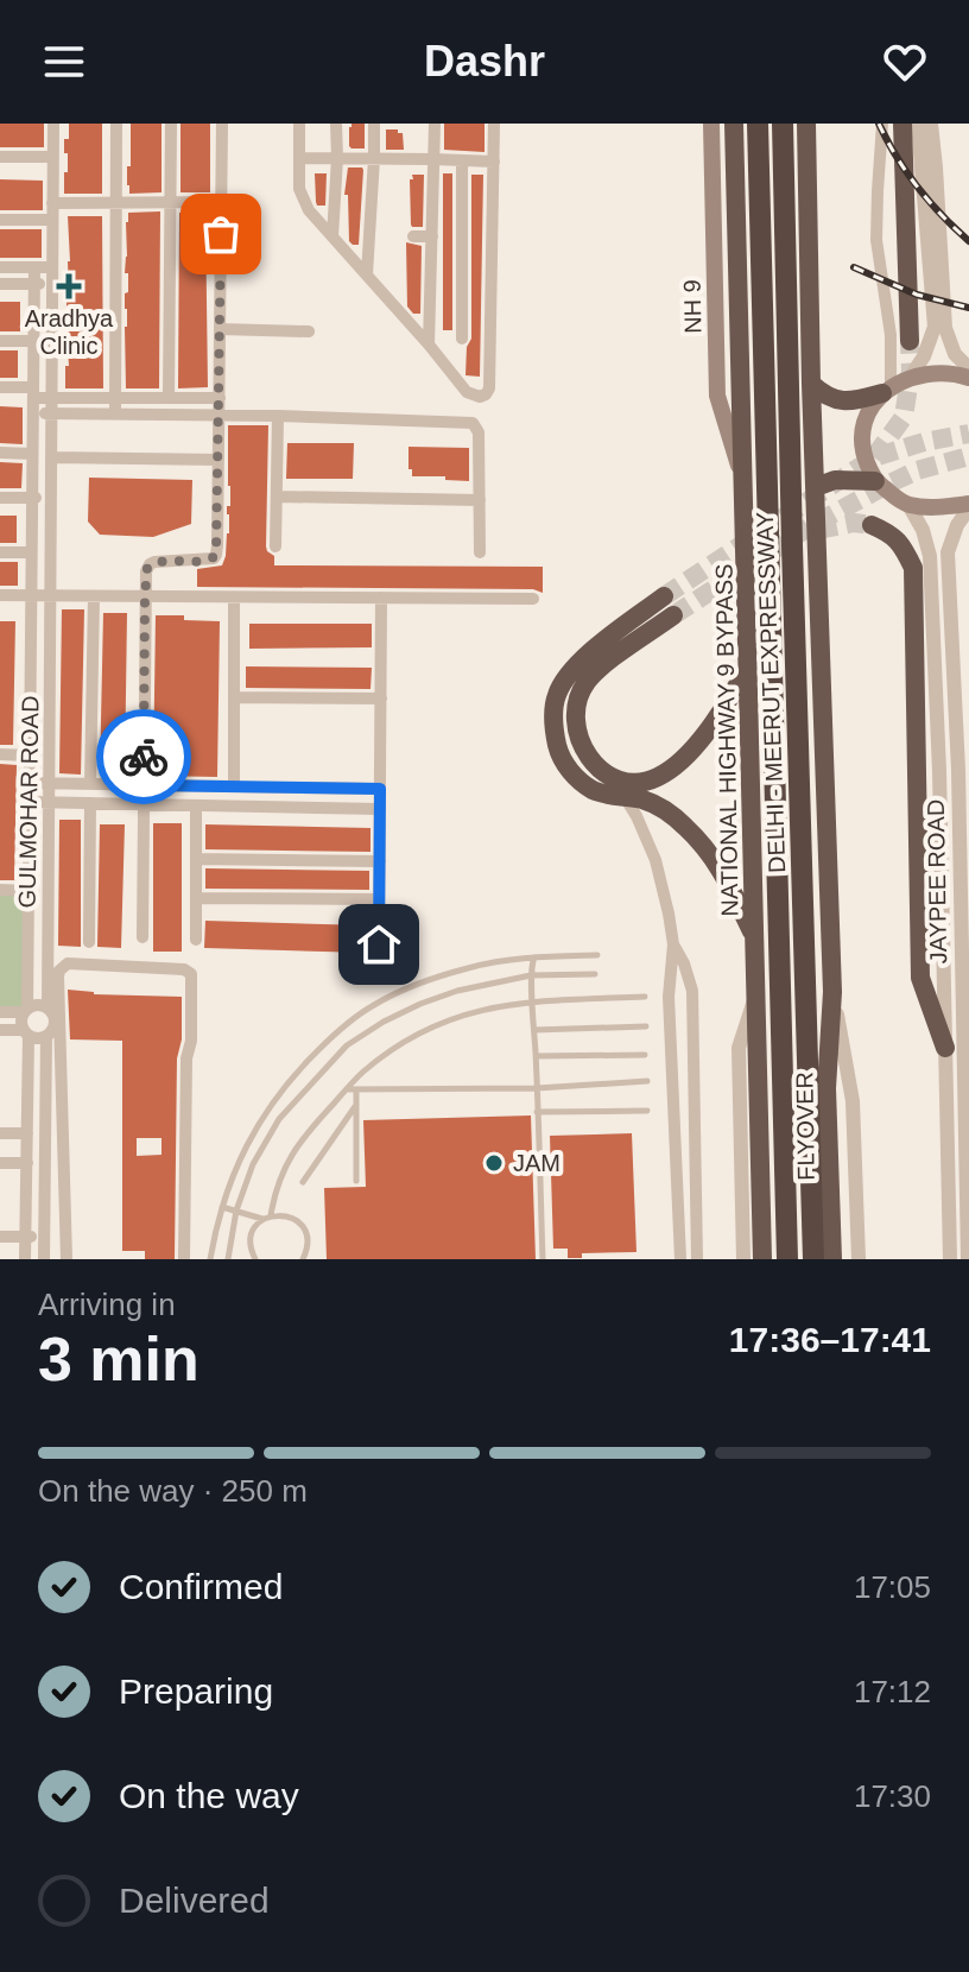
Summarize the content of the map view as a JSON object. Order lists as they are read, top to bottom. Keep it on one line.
{"streets":{"highway":["DELHI - MEERUT EXPRESSWAY","NATIONAL HIGHWAY 9 BYPASS","FLYOVER"],"main road":["NH 9"],"street":["GULMOHAR ROAD","JAYPEE ROAD"]},"crossings":[["NH 9","NATIONAL HIGHWAY 9 BYPASS"]],"places":{"health":["Aradhya Clinic"],"other":["JAM"]},"page":{"header":"Dashr","heading":["3 min","Arriving in","17:36–17:41"],"bar":"On the way · 250 m","list":[["Confirmed","17:05"],["Preparing","17:12"],["On the way","17:30"],"Delivered"]}}
